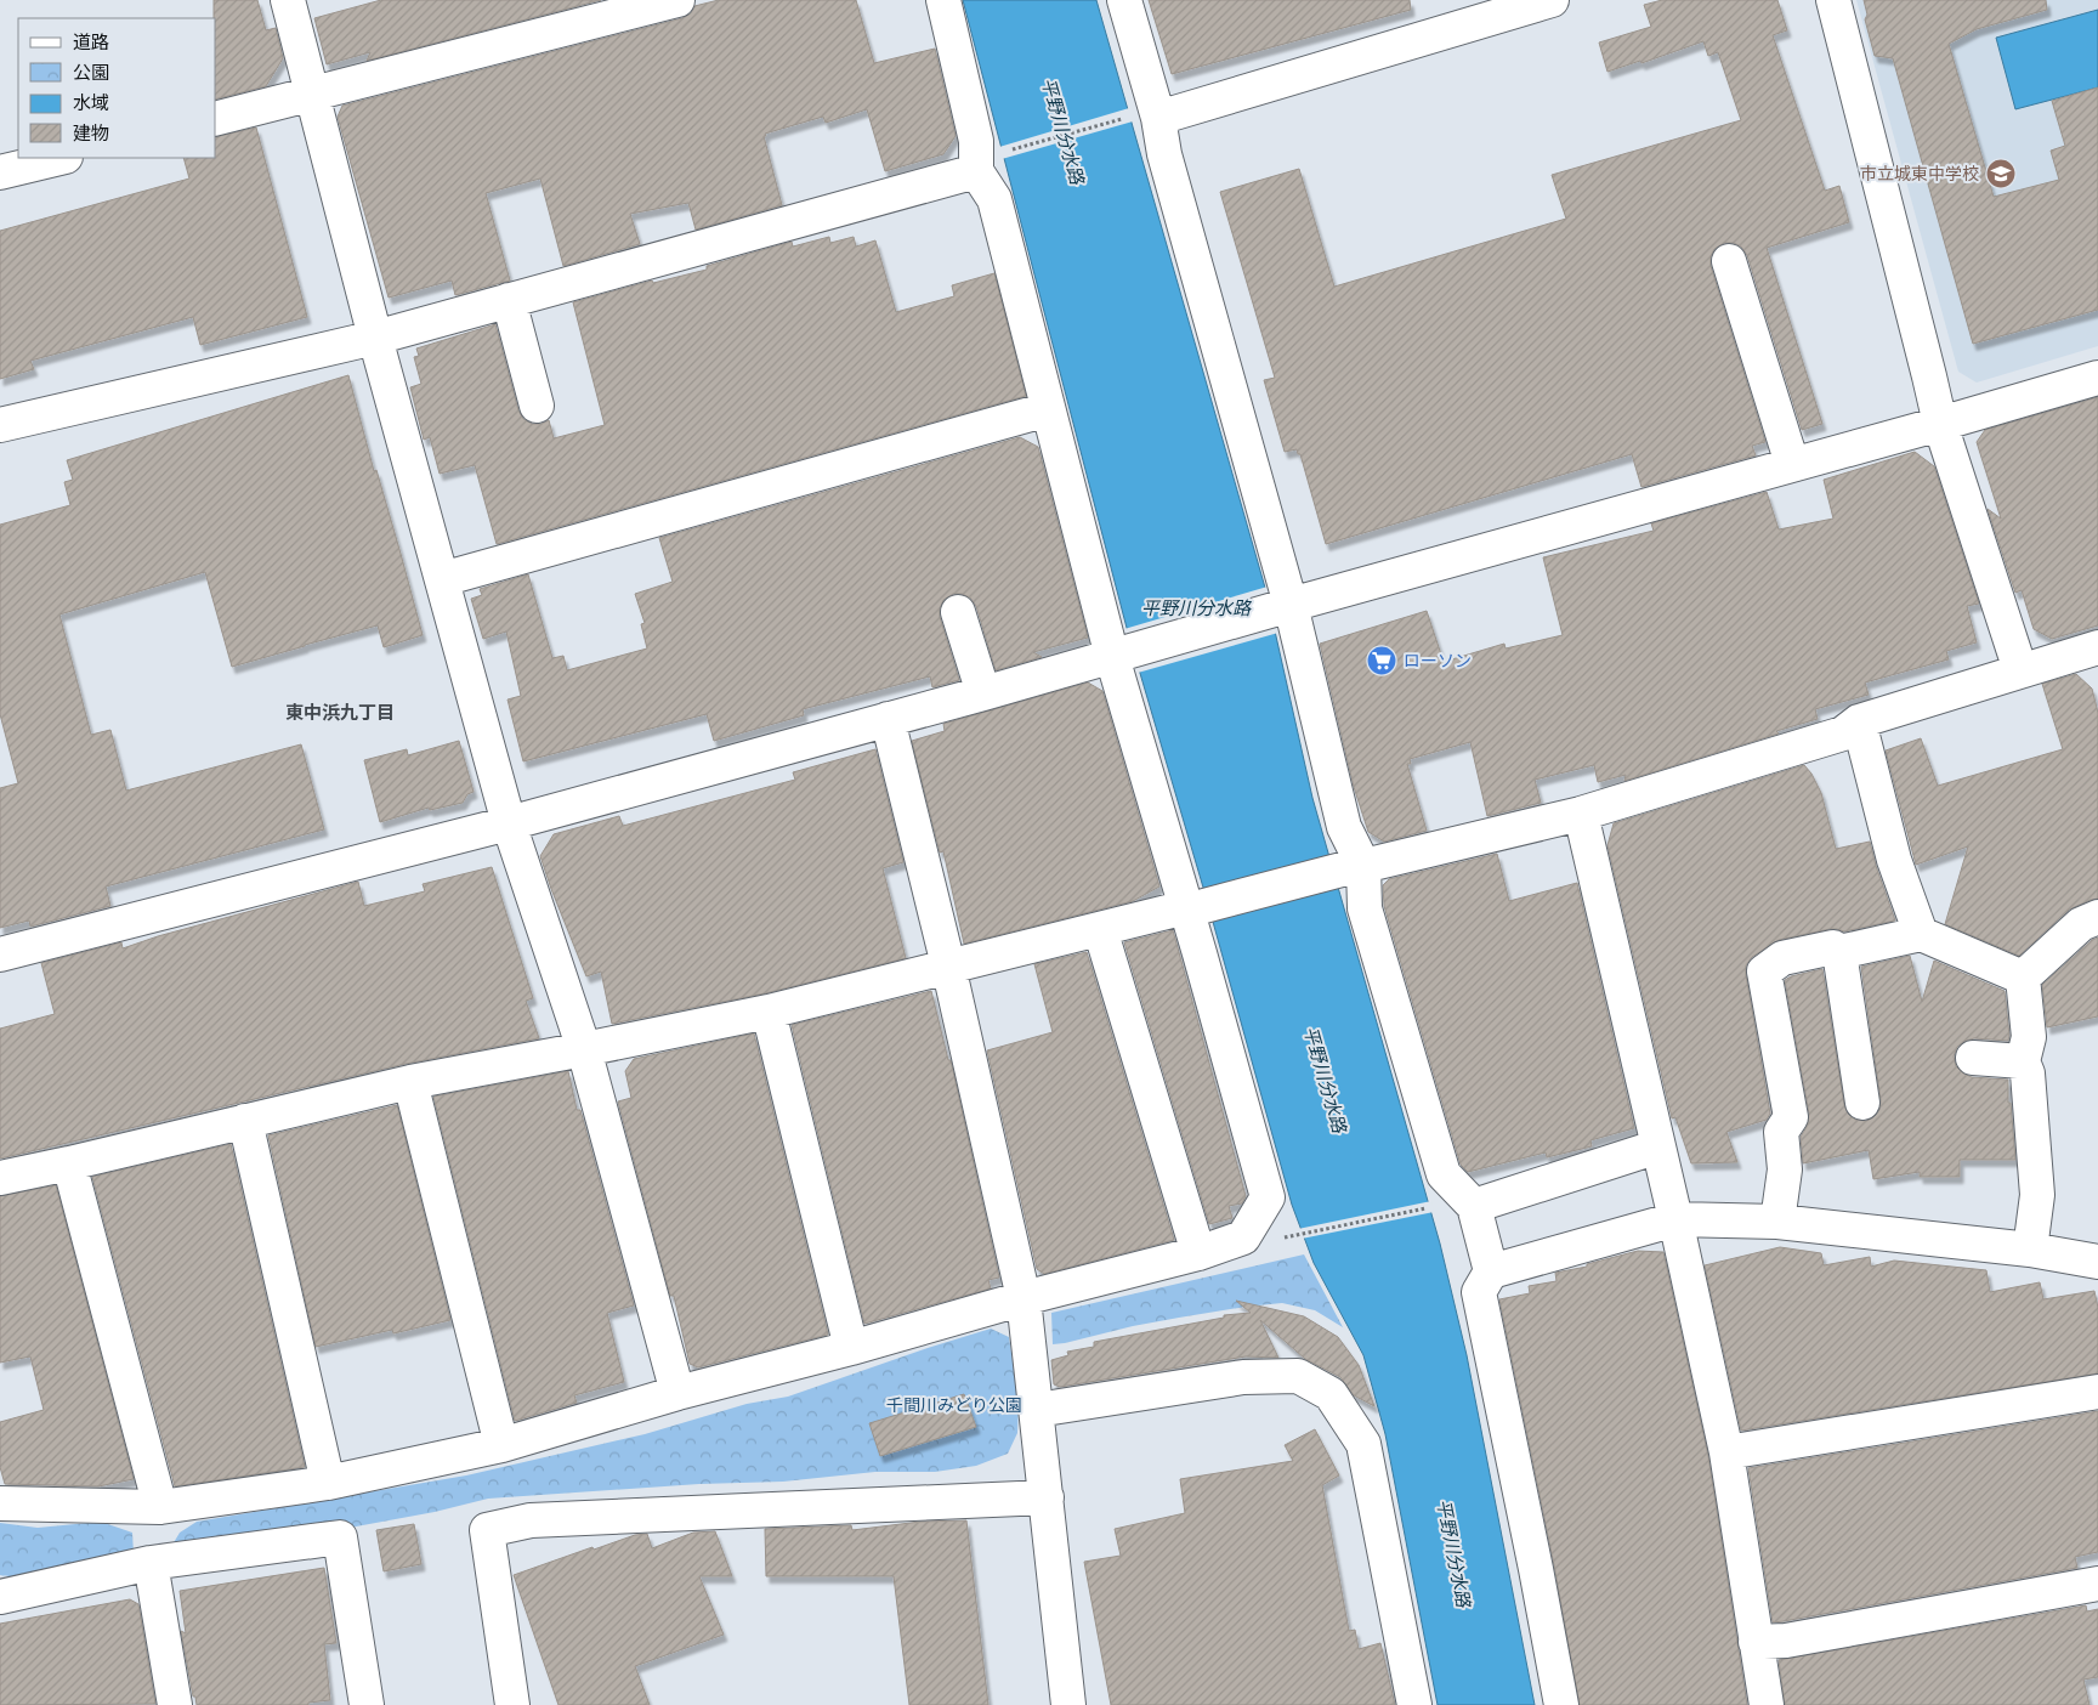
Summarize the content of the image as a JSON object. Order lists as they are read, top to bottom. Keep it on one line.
{"districts":["東中浜九丁目"],"water":["平野川分水路"],"parks":["千間川みどり公園"],"places":{"school or university":["市立城東中学校"],"supermarket":["ローソン"]},"legend":["道路","公園","水域","建物"]}
